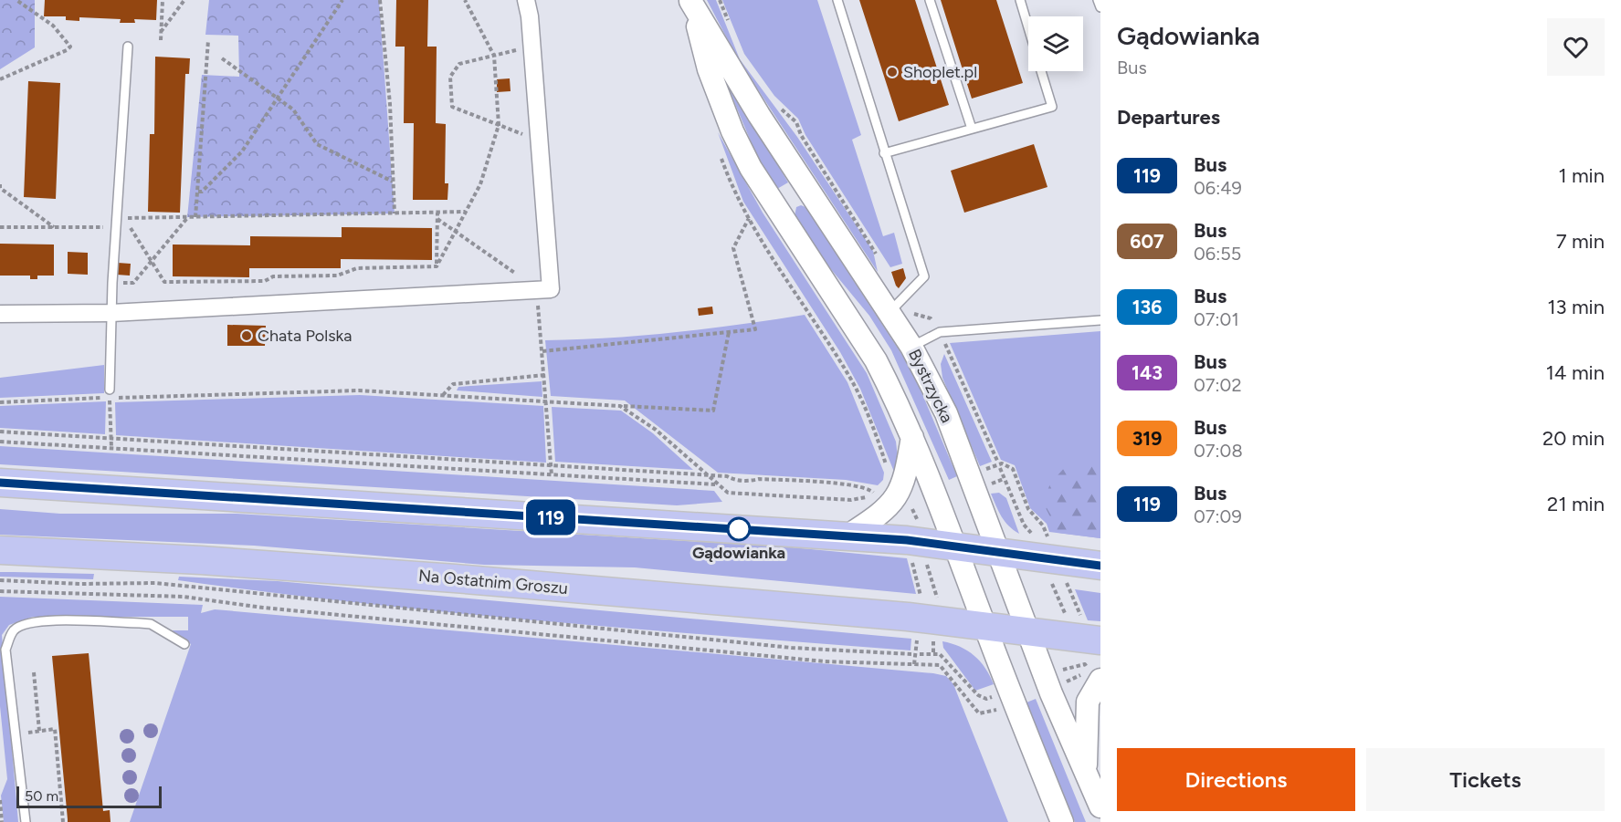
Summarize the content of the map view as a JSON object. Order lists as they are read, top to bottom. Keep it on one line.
{"streets":{"main road":["Na Ostatnim Groszu"],"street":["Bystrzycka"]},"crossings":[["Bystrzycka","Na Ostatnim Groszu"]],"places":["Shoplet.pl","Chata Polska","Gądowianka"],"lines":["bus line 119"],"scale_bar":"50 m","page":{"on_map":"119","heading":[["Gądowianka","Bus"],"Departures"],"list":[{"mark":"119","name":"Bus","note":"06:49","value":"1 min"},{"mark":"607","name":"Bus","note":"06:55","value":"7 min"},{"mark":"136","name":"Bus","note":"07:01","value":"13 min"},{"mark":"143","name":"Bus","note":"07:02","value":"14 min"},{"mark":"319","name":"Bus","note":"07:08","value":"20 min"},{"mark":"119","name":"Bus","note":"07:09","value":"21 min"}],"buttons":["Directions","Tickets"],"scale":"50 m"}}
